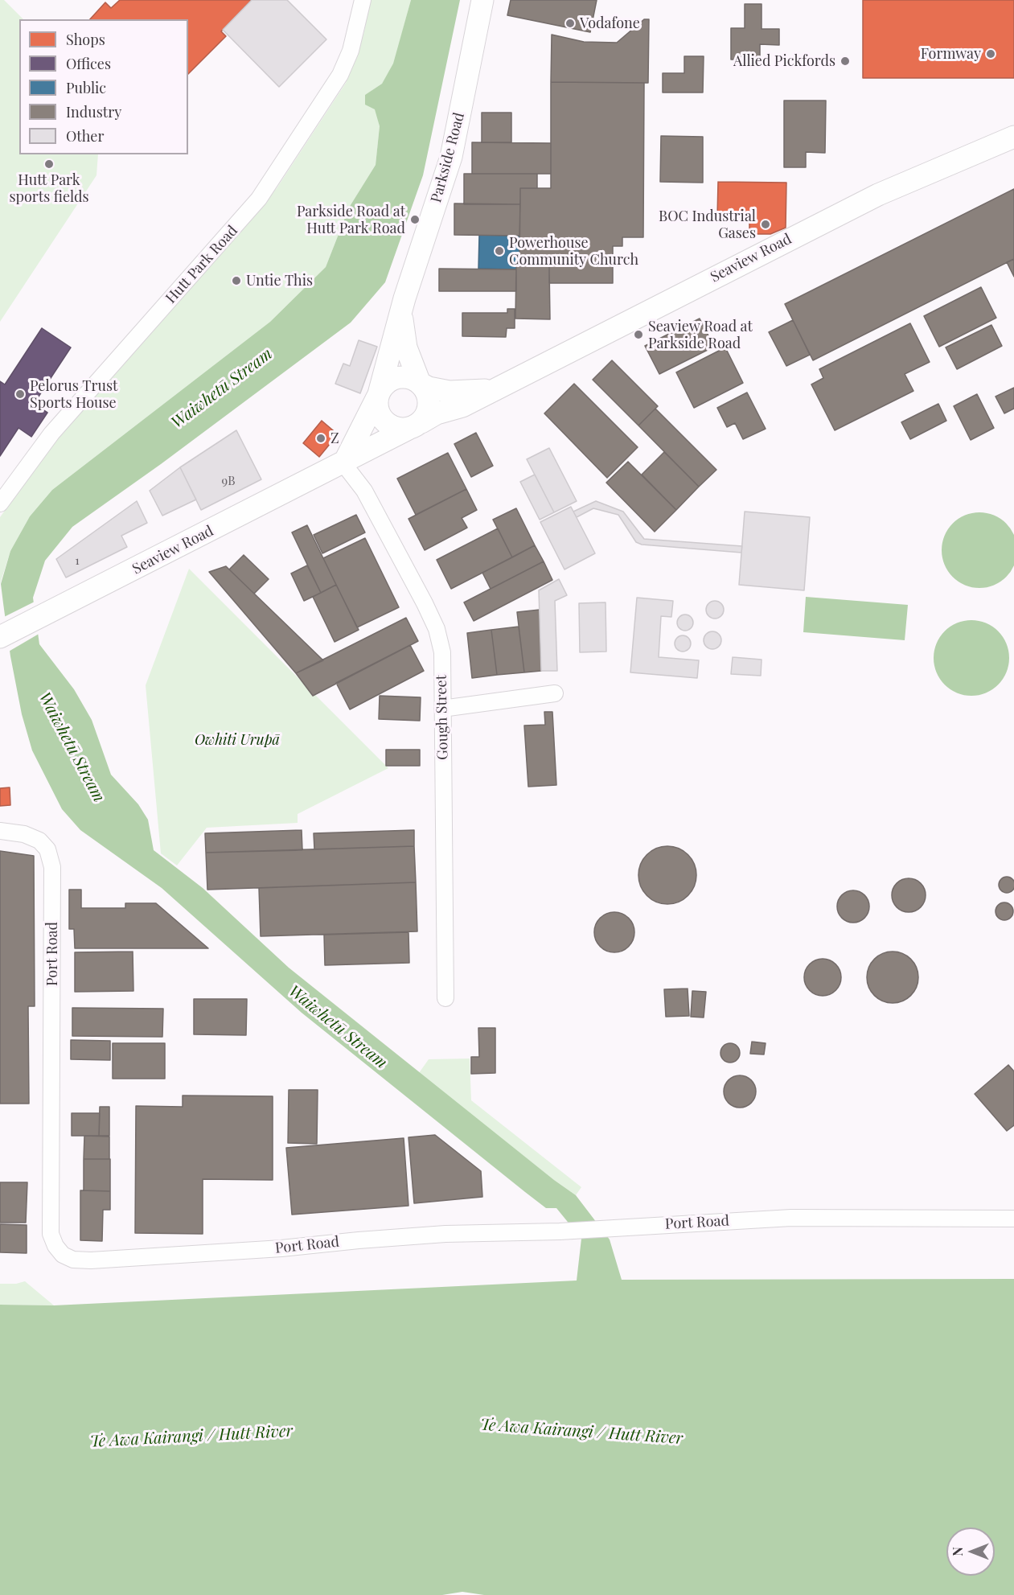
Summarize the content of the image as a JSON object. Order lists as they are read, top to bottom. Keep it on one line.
{"streets":{"main road":["Parkside Road","Seaview Road"],"street":["Hutt Park Road","Gough Street","Port Road"]},"crossings":[["Parkside Road","Seaview Road"],["Seaview Road","Gough Street"]],"water":["Waiwhetū Stream","Te Awa Kairangi / Hutt River"],"parks":["Owhiti Urupā"],"places":["Vodafone","Formway","Allied Pickfords","Hutt Park sports fields","Parkside Road at Hutt Park Road","BOC Industrial Gases","Powerhouse Community Church","Untie This","Seaview Road at Parkside Road","Pelorus Trust Sports House","Z"],"house_numbers":["9B","1"],"legend":["Shops","Offices","Public","Industry","Other"],"north":"left"}
